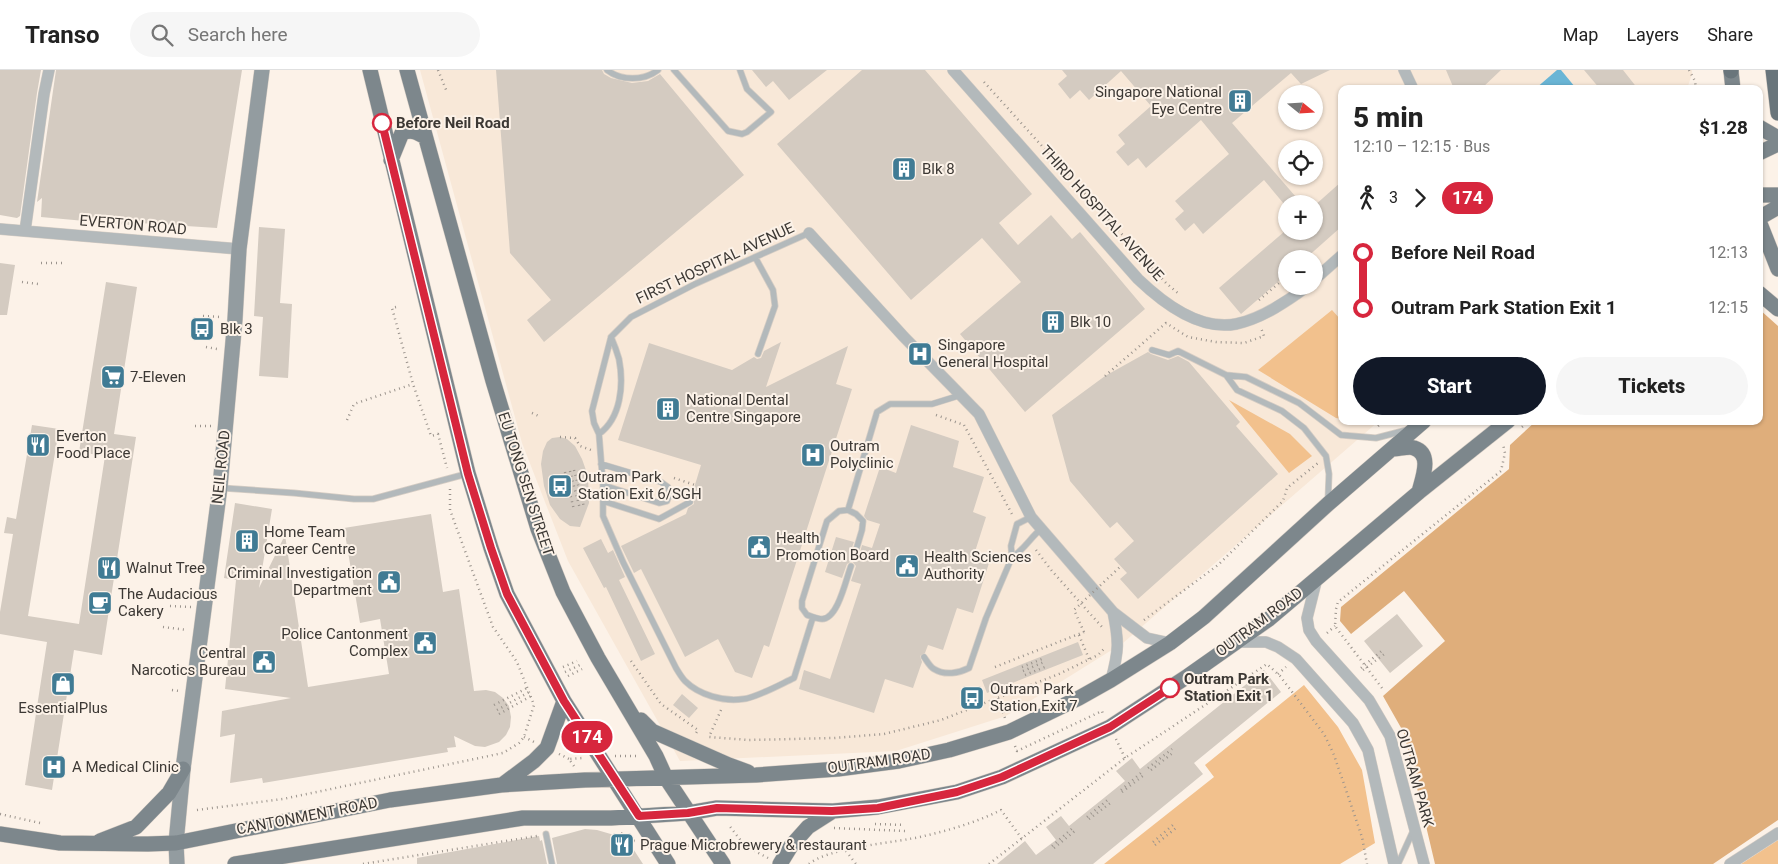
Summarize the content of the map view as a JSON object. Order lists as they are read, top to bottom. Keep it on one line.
{"streets":{"main road":["NEIL ROAD","EU TONG SEN STREET","OUTRAM ROAD","CANTONMENT ROAD"],"street":["THIRD HOSPITAL AVENUE","EVERTON ROAD","OUTRAM PARK"],"lane":["FIRST HOSPITAL AVENUE"]},"crossings":[["EVERTON ROAD","NEIL ROAD"],["NEIL ROAD","CANTONMENT ROAD"],["EU TONG SEN STREET","OUTRAM ROAD"],["OUTRAM ROAD","OUTRAM PARK"],["OUTRAM ROAD","CANTONMENT ROAD"]],"places":{"building":["Singapore National Eye Centre","Blk 8","Blk 10","National Dental Centre Singapore","Home Team Career Centre"],"other":["Before Neil Road","Outram Park Station Exit 1"],"bus stop":["Blk 3","Outram Park Station Exit 6/SGH","Outram Park Station Exit 7"],"hospital":["Singapore General Hospital","Outram Polyclinic","A Medical Clinic"],"supermarket":["7-Eleven"],"restaurant":["Everton Food Place","Walnut Tree","Prague Microbrewery & restaurant"],"public building":["Health Promotion Board","Health Sciences Authority","Criminal Investigation Department","Police Cantonment Complex","Central Narcotics Bureau"],"cafe":["The Audacious Cakery"],"shop":["EssentialPlus"]},"lines":["bus line 174"],"north":"right","page":{"header":"Transo","search":"Search here","nav":["Map","Layers","Share"],"on_map":"174","map_buttons":["+","−"],"heading":["5 min","12:10 – 12:15 · Bus","$1.28"],"legs":["3","174"],"list":[{"name":"Before Neil Road","value":"12:13"},{"name":"Outram Park Station Exit 1","value":"12:15"}],"buttons":["Start","Tickets"]}}
